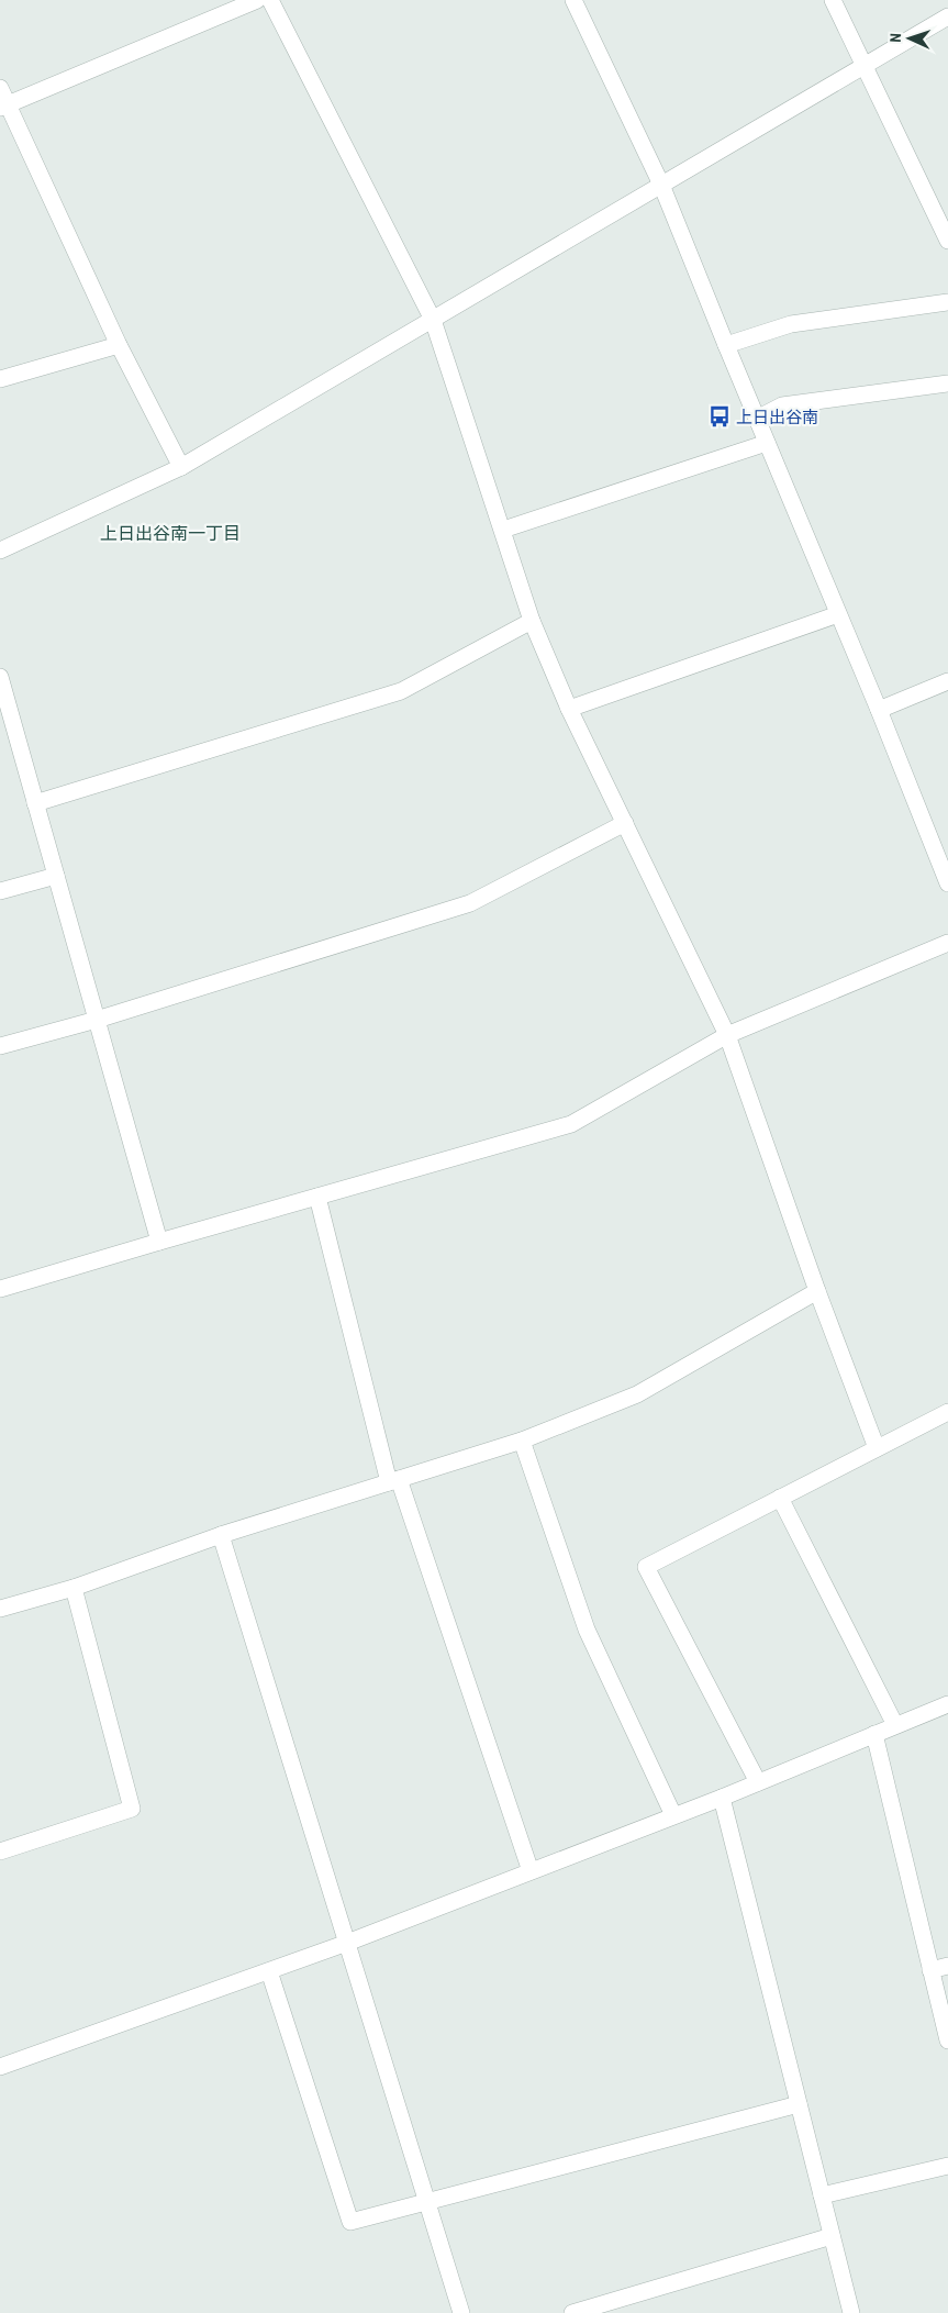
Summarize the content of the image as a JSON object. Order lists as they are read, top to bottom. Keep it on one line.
{"districts":["上日出谷南一丁目"],"places":{"bus stop":["上日出谷南"]},"north":"left"}
